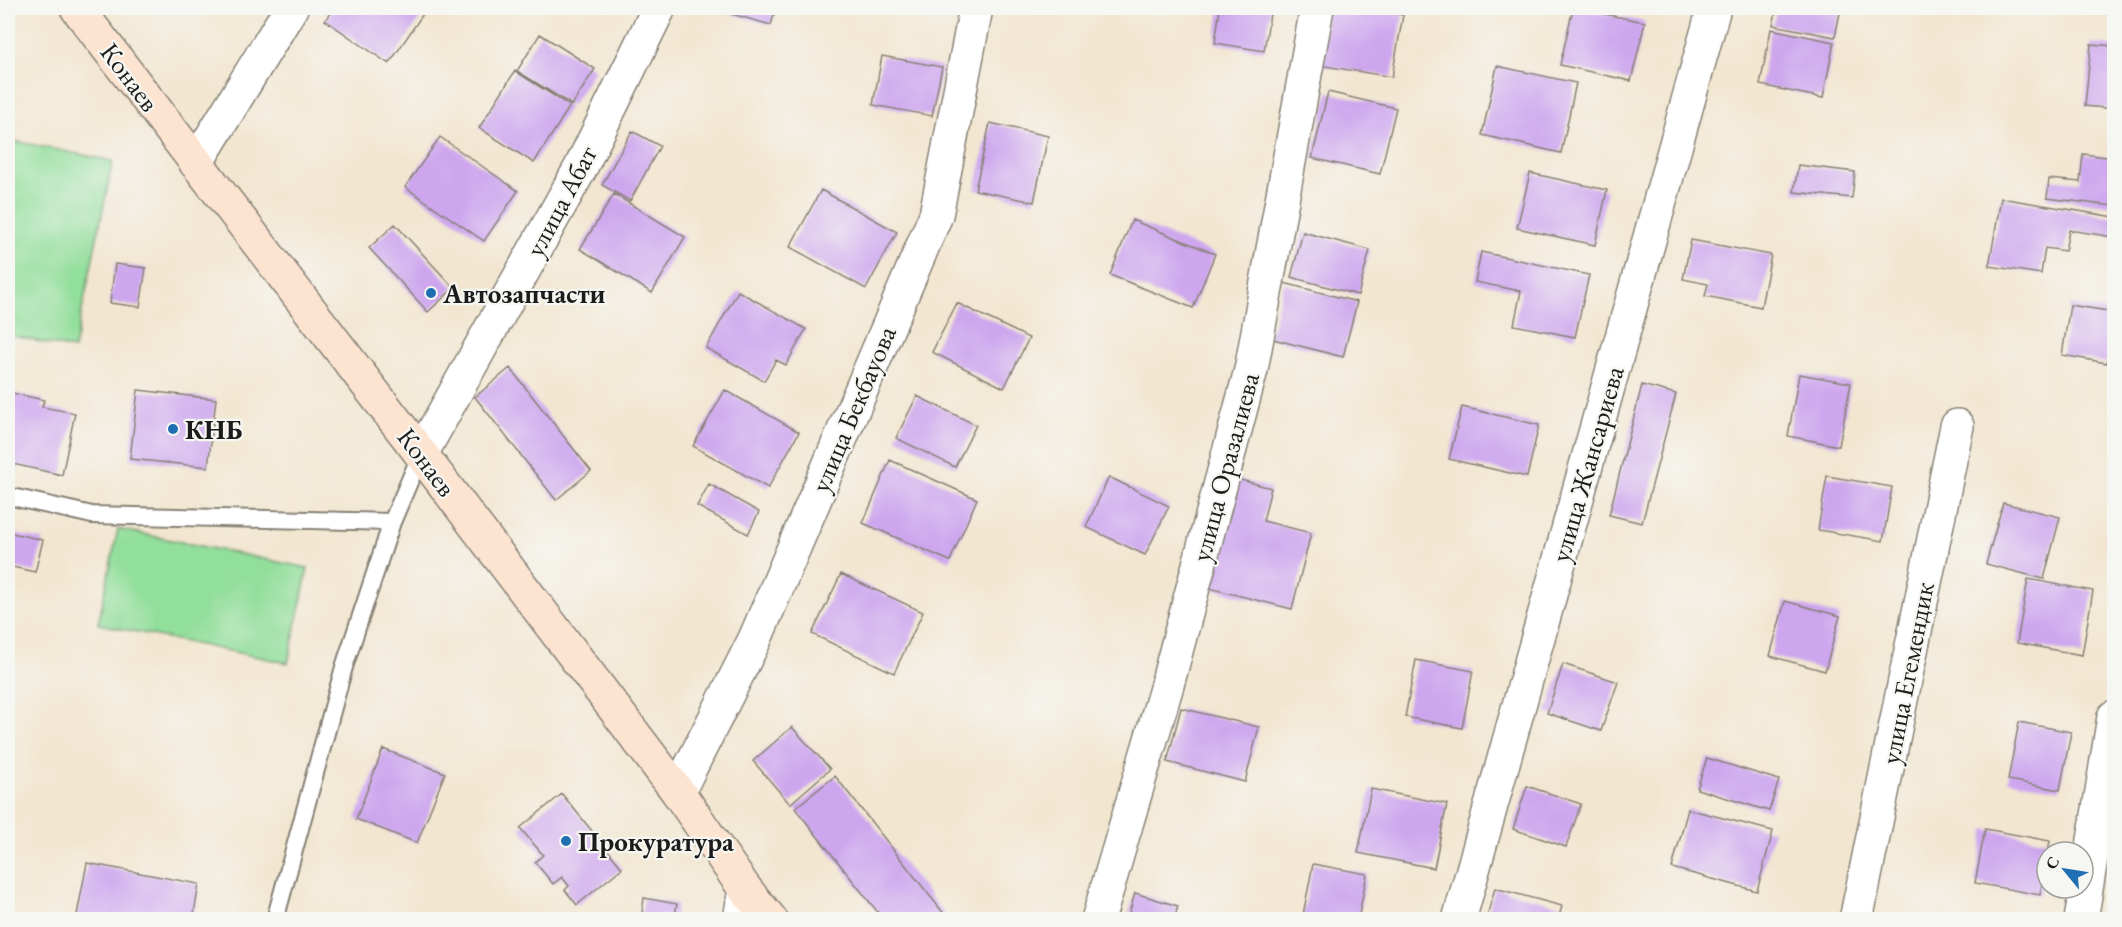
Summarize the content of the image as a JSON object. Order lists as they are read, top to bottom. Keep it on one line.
{"streets":{"main road":["Конаев"],"street":["улица Абат","улица Бекбауова","улица Жансариева","улица Оразалиева","улица Егемендик"]},"crossings":[["Конаев","улица Абат"],["Конаев","улица Бекбауова"]],"places":["Автозапчасти","КНБ","Прокуратура"],"north":"top left"}
